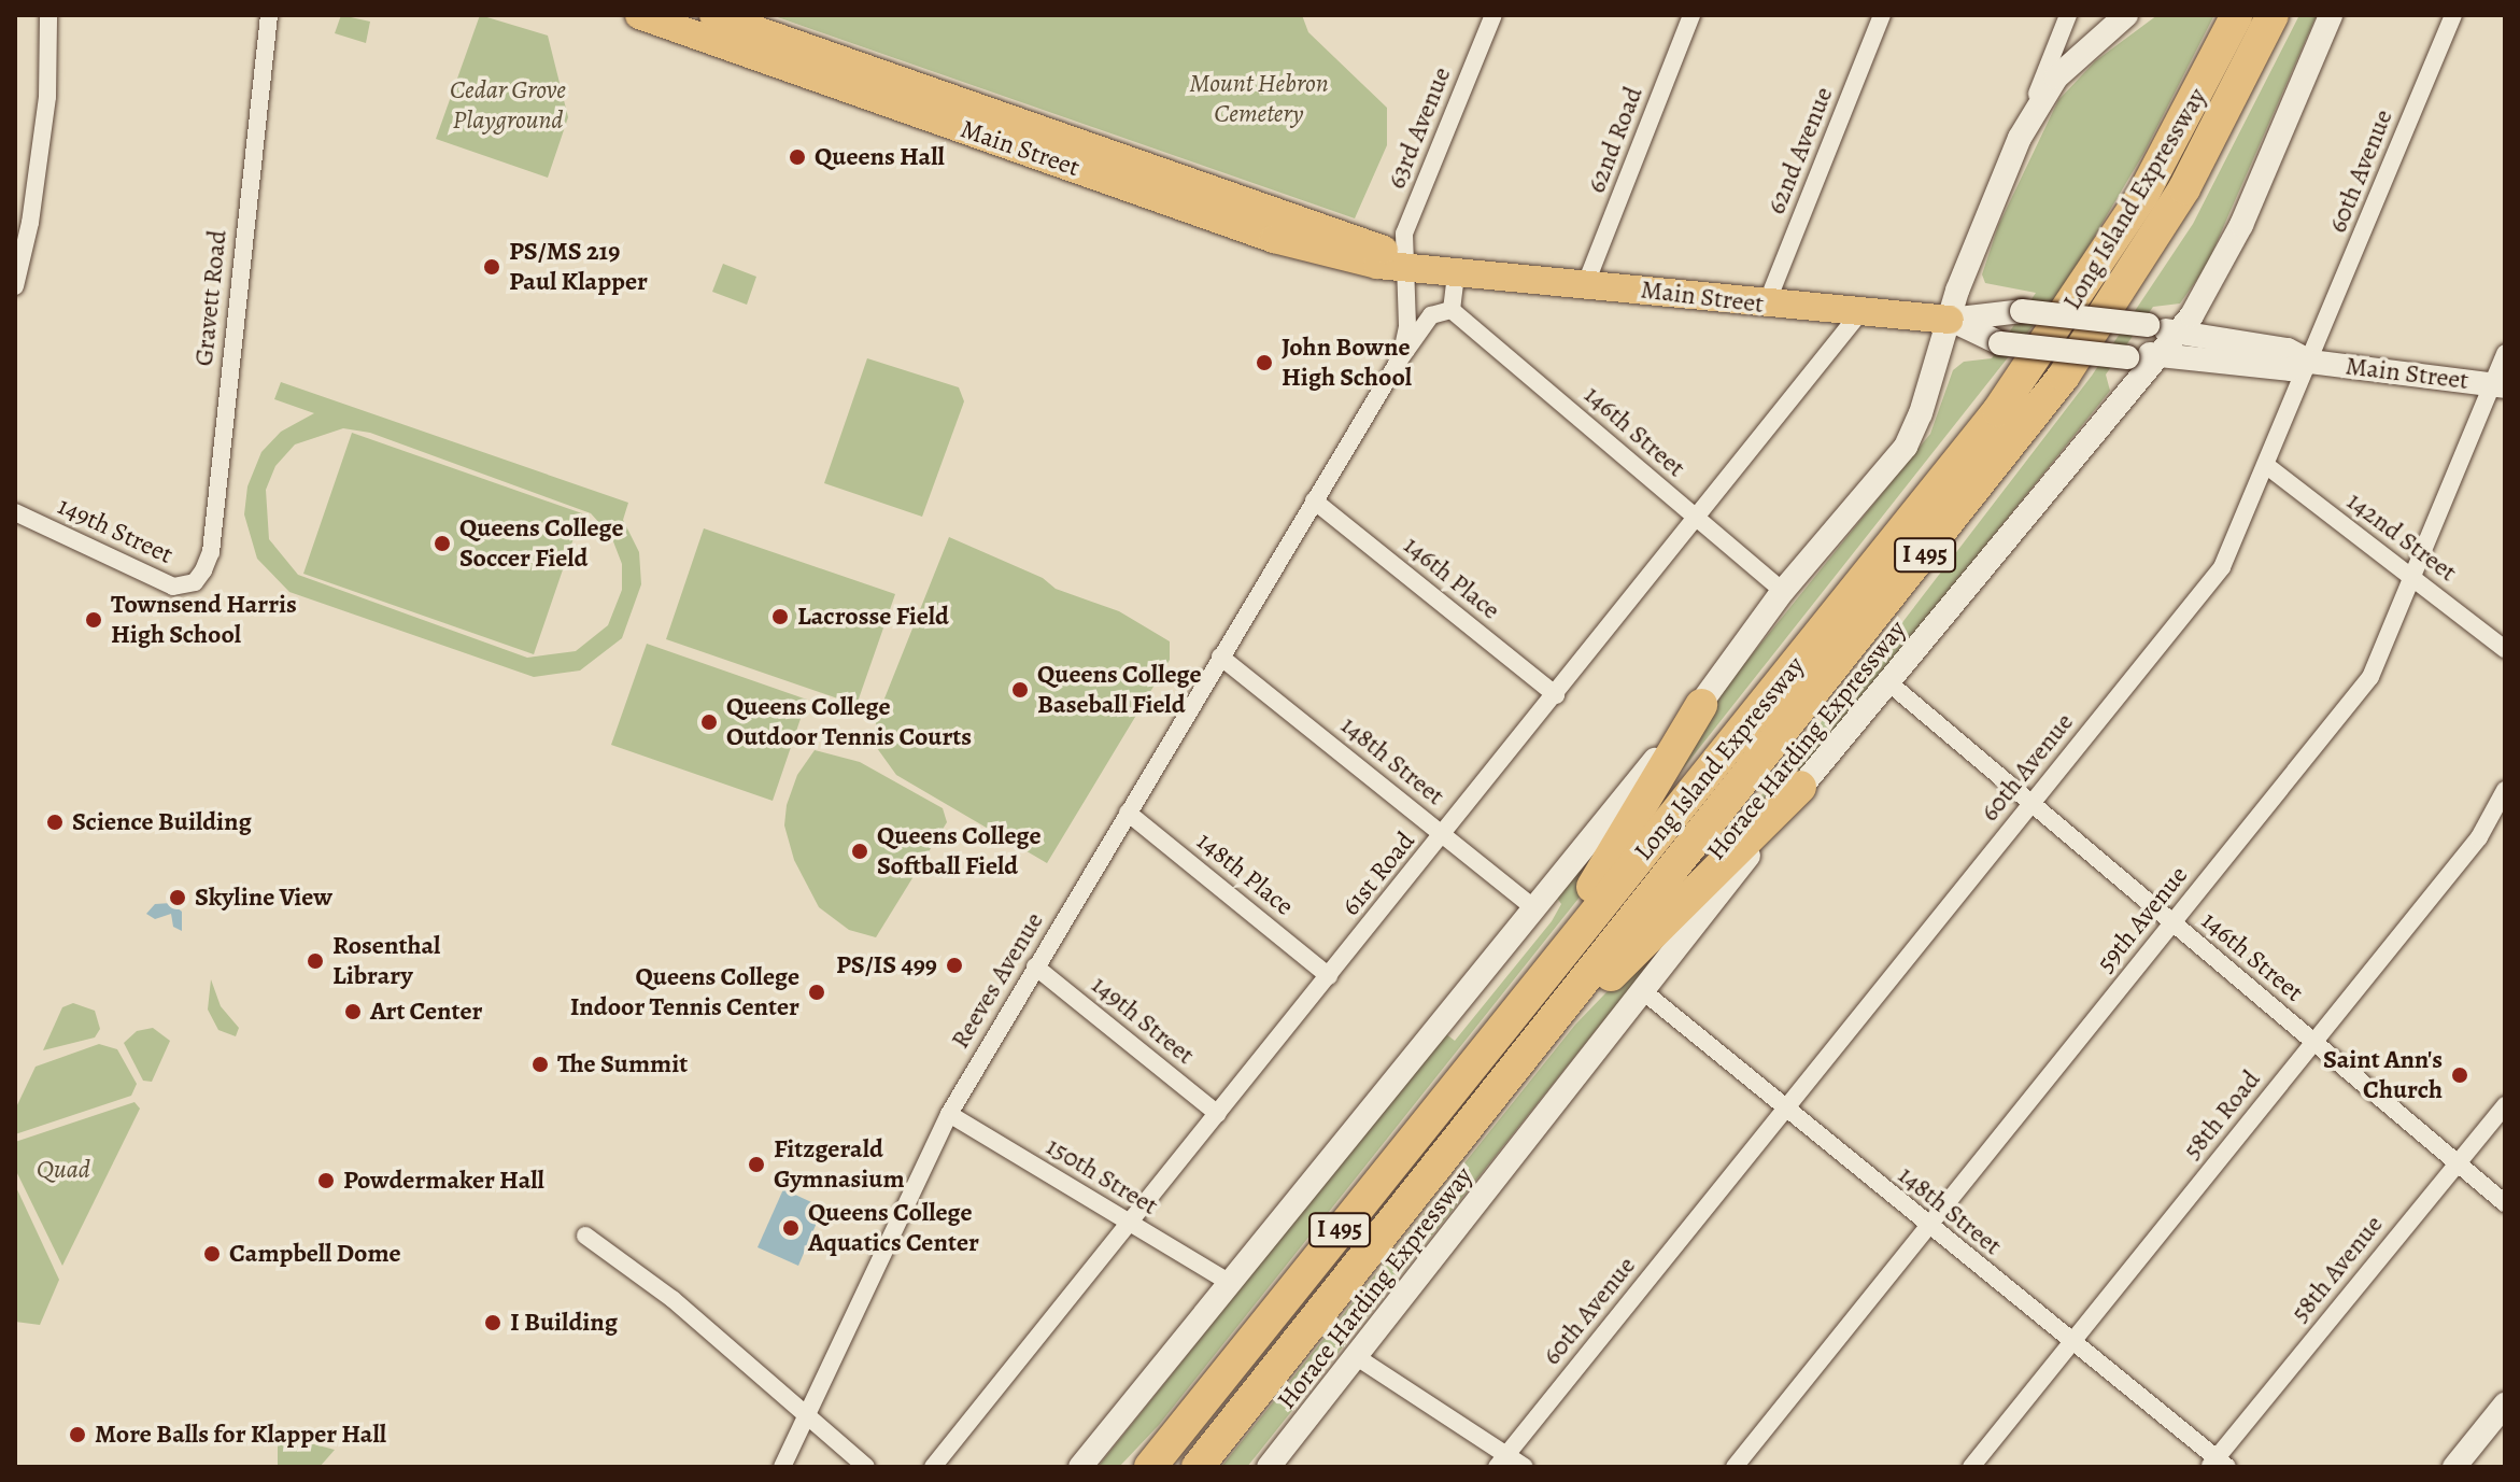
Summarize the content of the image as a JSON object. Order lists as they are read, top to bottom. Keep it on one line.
{"streets":{"highway":["Long Island Expressway","I 495"],"main road":["Main Street","Horace Harding Expressway"],"street":["63rd Avenue","62nd Road","62nd Avenue","60th Avenue","Gravett Road","146th Street","149th Street","142nd Street","146th Place","148th Street","148th Place","61st Road","59th Avenue","Reeves Avenue","58th Road","150th Street","58th Avenue"]},"crossings":[["63rd Avenue","Main Street"],["63rd Avenue","Reeves Avenue"],["62nd Road","Main Street"],["Main Street","62nd Avenue"],["Main Street","60th Avenue"],["Main Street","Horace Harding Expressway"],["Main Street","61st Road"],["Main Street","59th Avenue"],["Main Street","Reeves Avenue"],["60th Avenue","146th Street"],["60th Avenue","142nd Street"],["60th Avenue","148th Street"],["Gravett Road","149th Street"],["146th Street","Horace Harding Expressway"],["146th Street","61st Road"],["146th Street","59th Avenue"],["146th Street","Reeves Avenue"],["146th Street","58th Road"],["146th Street","58th Avenue"],["149th Street","61st Road"],["149th Street","Reeves Avenue"],["142nd Street","59th Avenue"],["146th Place","61st Road"],["146th Place","Reeves Avenue"],["Horace Harding Expressway","148th Street"],["148th Street","61st Road"],["148th Street","59th Avenue"],["148th Street","Reeves Avenue"],["148th Street","58th Road"],["148th Street","58th Avenue"],["148th Place","61st Road"],["148th Place","Reeves Avenue"],["61st Road","150th Street"],["Reeves Avenue","150th Street"]],"parks":["Mount Hebron Cemetery","Cedar Grove Playground","Quad"],"places":["Queens Hall","PS/MS 219 Paul Klapper","John Bowne High School","Queens College Soccer Field","Lacrosse Field","Townsend Harris High School","Queens College Baseball Field","Queens College Outdoor Tennis Courts","Science Building","Queens College Softball Field","Skyline View","Rosenthal Library","PS/IS 499","Queens College Indoor Tennis Center","Art Center","The Summit","Saint Ann's Church","Fitzgerald Gymnasium","Powdermaker Hall","Queens College Aquatics Center","Campbell Dome","I Building","More Balls for Klapper Hall"]}
